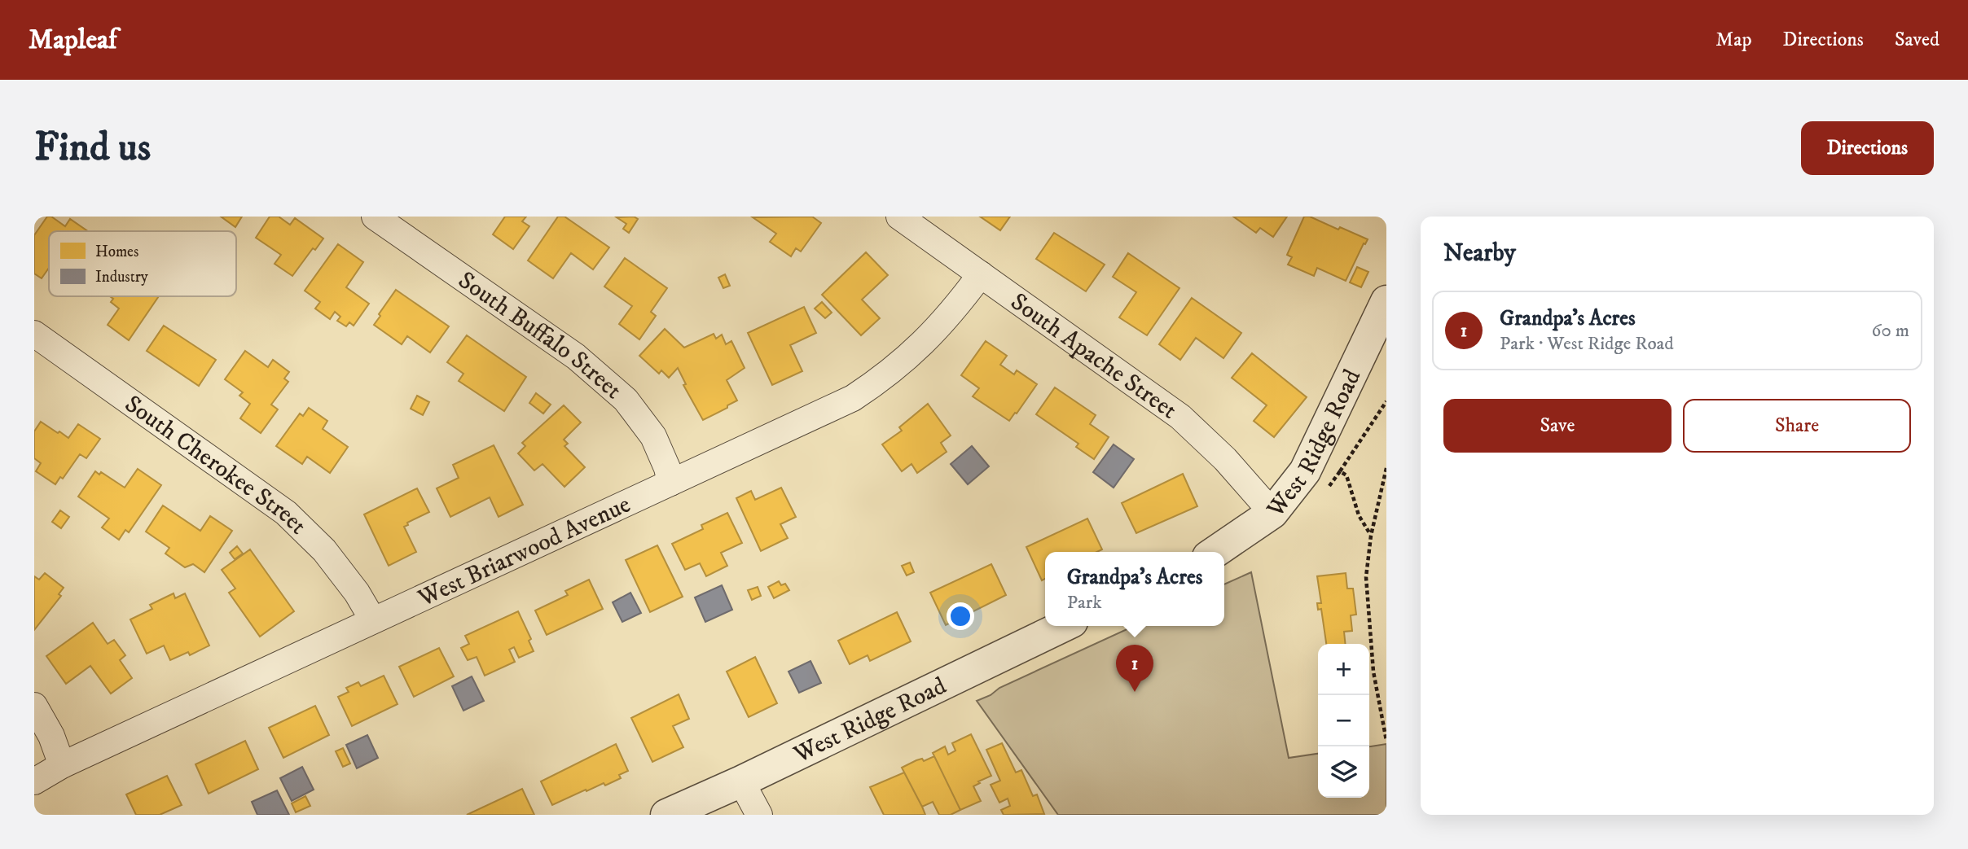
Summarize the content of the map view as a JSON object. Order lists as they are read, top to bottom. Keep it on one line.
{"streets":{"street":["South Buffalo Street","South Apache Street","West Ridge Road","South Cherokee Street","West Briarwood Avenue"]},"crossings":[["South Buffalo Street","West Briarwood Avenue"],["South Apache Street","West Ridge Road"],["South Apache Street","West Briarwood Avenue"],["South Cherokee Street","West Briarwood Avenue"]],"legend":["Homes","Industry"],"page":{"header":"Mapleaf","nav":["Map","Directions","Saved"],"buttons":["Directions",["Save","Share"]],"title":"Find us","heading":"Nearby","list":[{"mark":"1","name":"Grandpa's Acres","note":"Park · West Ridge Road","value":"60 m"}],"popup":["Grandpa's Acres","Park"],"map_buttons":["+","−"],"pins":"1"}}
